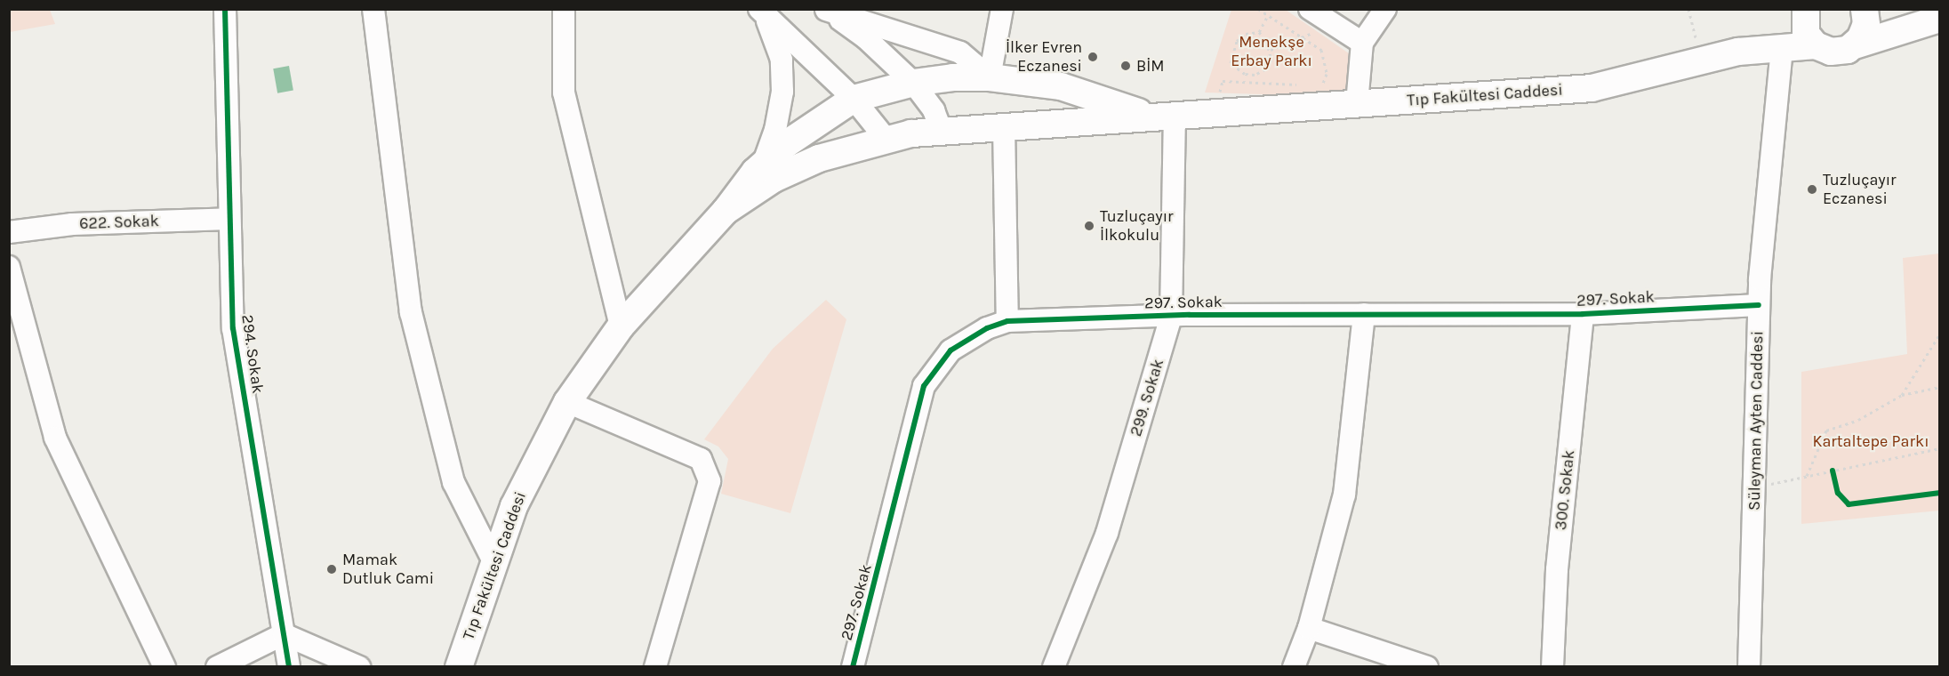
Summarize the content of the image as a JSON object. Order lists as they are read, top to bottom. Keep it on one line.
{"streets":{"main road":["Tıp Fakültesi Caddesi"],"street":["622. Sokak","297. Sokak","294. Sokak","299. Sokak","Süleyman Ayten Caddesi","300. Sokak"]},"crossings":[["Tıp Fakültesi Caddesi","299. Sokak"],["Tıp Fakültesi Caddesi","Süleyman Ayten Caddesi"],["622. Sokak","294. Sokak"],["297. Sokak","299. Sokak"],["297. Sokak","Süleyman Ayten Caddesi"],["297. Sokak","300. Sokak"]],"parks":["Menekşe Erbay Parkı","Kartaltepe Parkı"],"places":["İlker Evren Eczanesi","BİM","Tuzluçayır Eczanesi","Tuzluçayır İlkokulu","Mamak Dutluk Cami"]}
